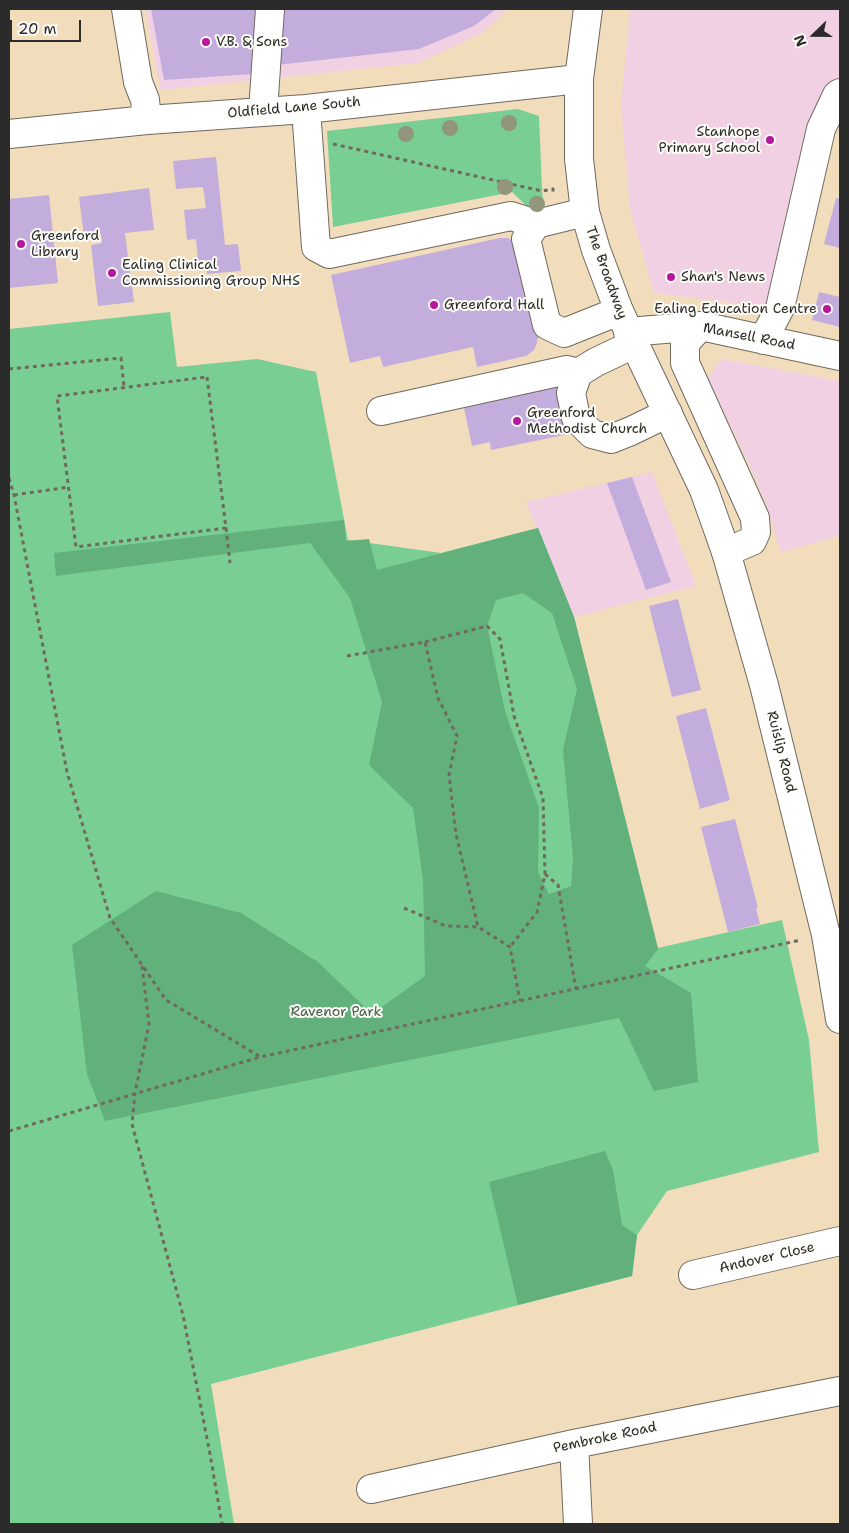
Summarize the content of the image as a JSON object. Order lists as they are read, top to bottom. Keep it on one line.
{"streets":{"street":["Oldfield Lane South","The Broadway","Mansell Road","Ruislip Road","Andover Close","Pembroke Road"]},"crossings":[["Oldfield Lane South","The Broadway"],["The Broadway","Mansell Road"],["The Broadway","Ruislip Road"]],"parks":["Ravenor Park"],"places":["V.B. & Sons","Stanhope Primary School","Greenford Library","Ealing Clinical Commissioning Group NHS","Shan's News","Greenford Hall","Ealing Education Centre","Greenford Methodist Church"],"scale_bar":"20 m","north":"left"}
